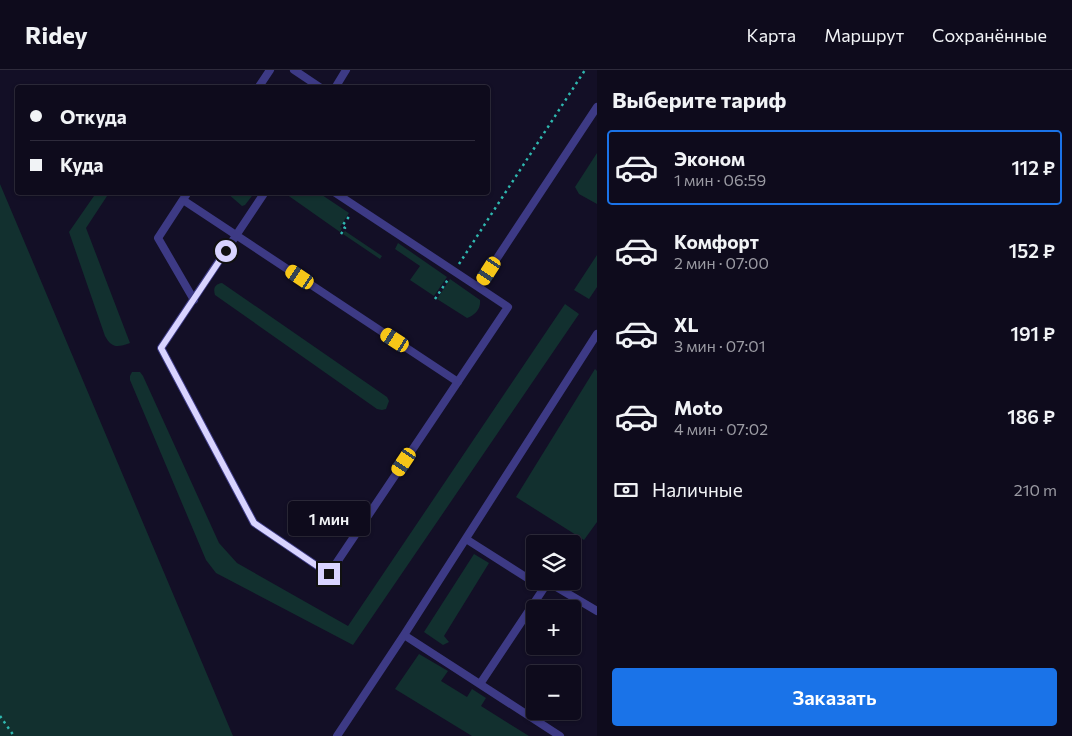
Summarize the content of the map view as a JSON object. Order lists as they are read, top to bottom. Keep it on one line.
{"page":{"header":"Ridey","nav":["Карта","Маршрут","Сохранённые"],"heading":"Выберите тариф","banner":["Откуда","Куда"],"list":[{"name":"Эконом","note":"1 мин · 06:59","value":"112 ₽"},{"name":"Комфорт","note":"2 мин · 07:00","value":"152 ₽"},{"name":"XL","note":"3 мин · 07:01","value":"191 ₽"},{"name":"Moto","note":"4 мин · 07:02","value":"186 ₽"}],"pay":["Наличные","210 m"],"bubble":"1 мин","map_buttons":["+","−"],"buttons":"Заказать"}}
